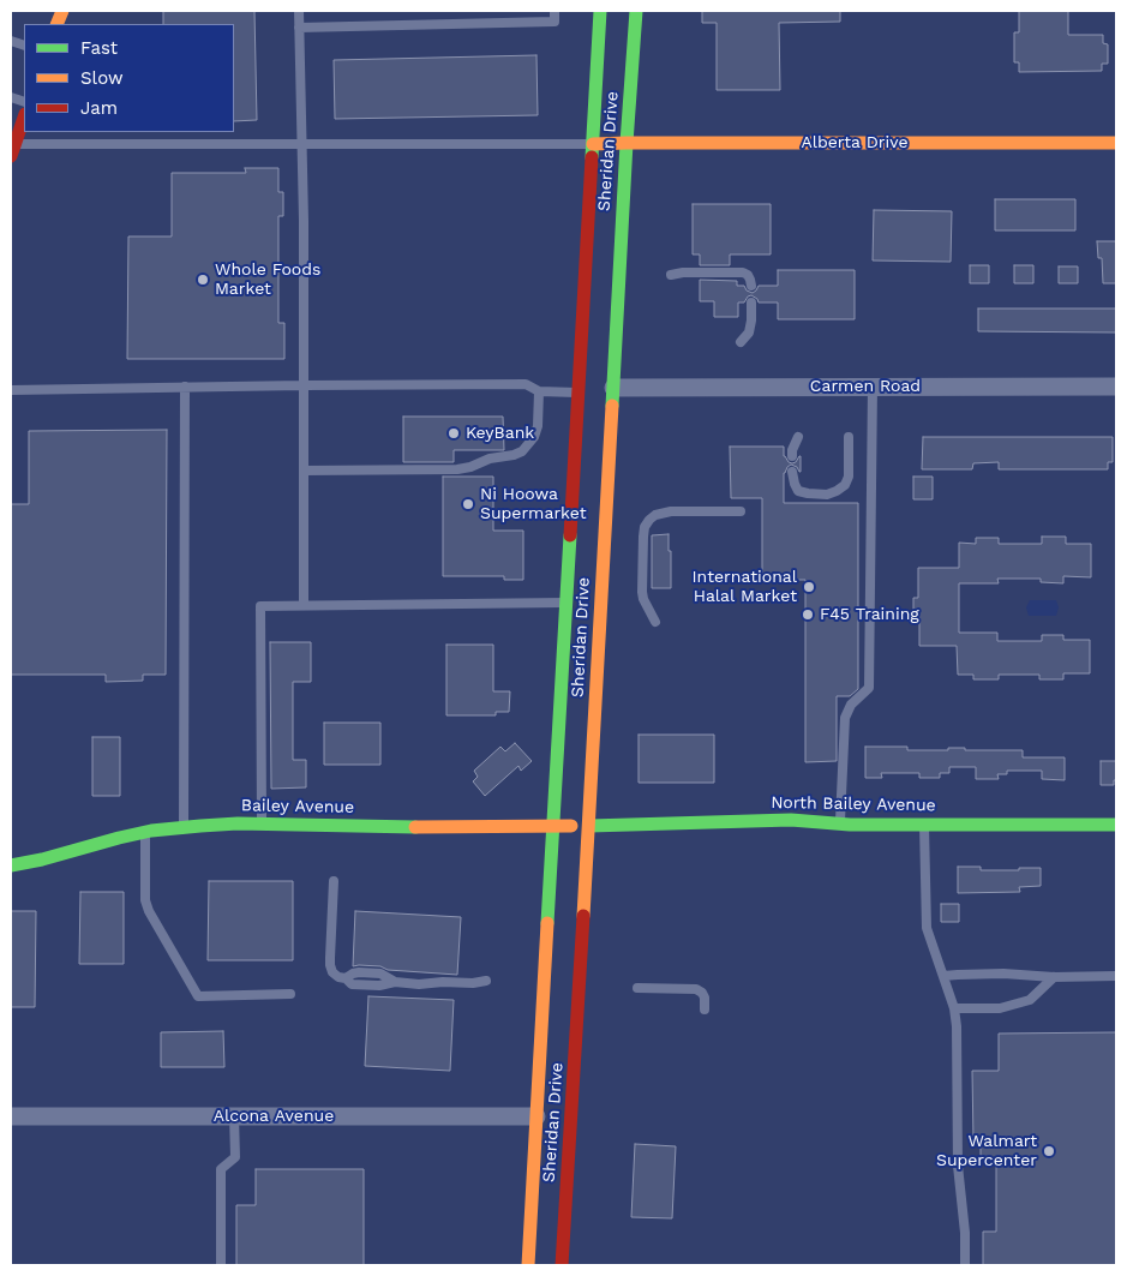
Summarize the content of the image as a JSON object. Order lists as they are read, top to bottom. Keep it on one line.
{"streets":{"main road":["Alberta Drive","Sheridan Drive","North Bailey Avenue","Bailey Avenue"],"street":["Carmen Road","Alcona Avenue"]},"crossings":[["Alberta Drive","Sheridan Drive"],["Sheridan Drive","Carmen Road"],["Sheridan Drive","North Bailey Avenue"],["Sheridan Drive","Bailey Avenue"],["Sheridan Drive","Alcona Avenue"],["North Bailey Avenue","Bailey Avenue"]],"places":["Whole Foods Market","KeyBank","Ni Hoowa Supermarket","International Halal Market","F45 Training","Walmart Supercenter"],"legend":["Fast","Slow","Jam"]}
